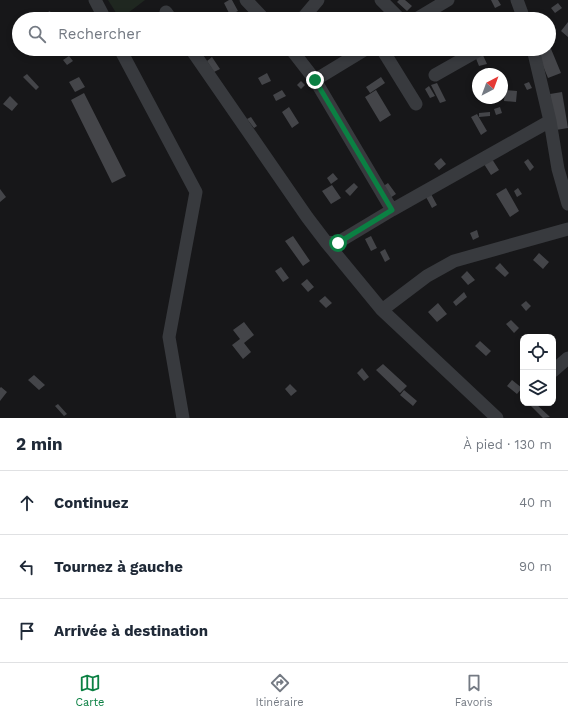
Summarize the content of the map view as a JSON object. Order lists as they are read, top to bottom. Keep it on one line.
{"north":"top right","page":{"search":"Rechercher","heading":["2 min","À pied · 130 m"],"list":[["Continuez","40 m"],["Tournez à gauche","90 m"],"Arrivée à destination"],"nav":["Carte","Itinéraire","Favoris"]}}
